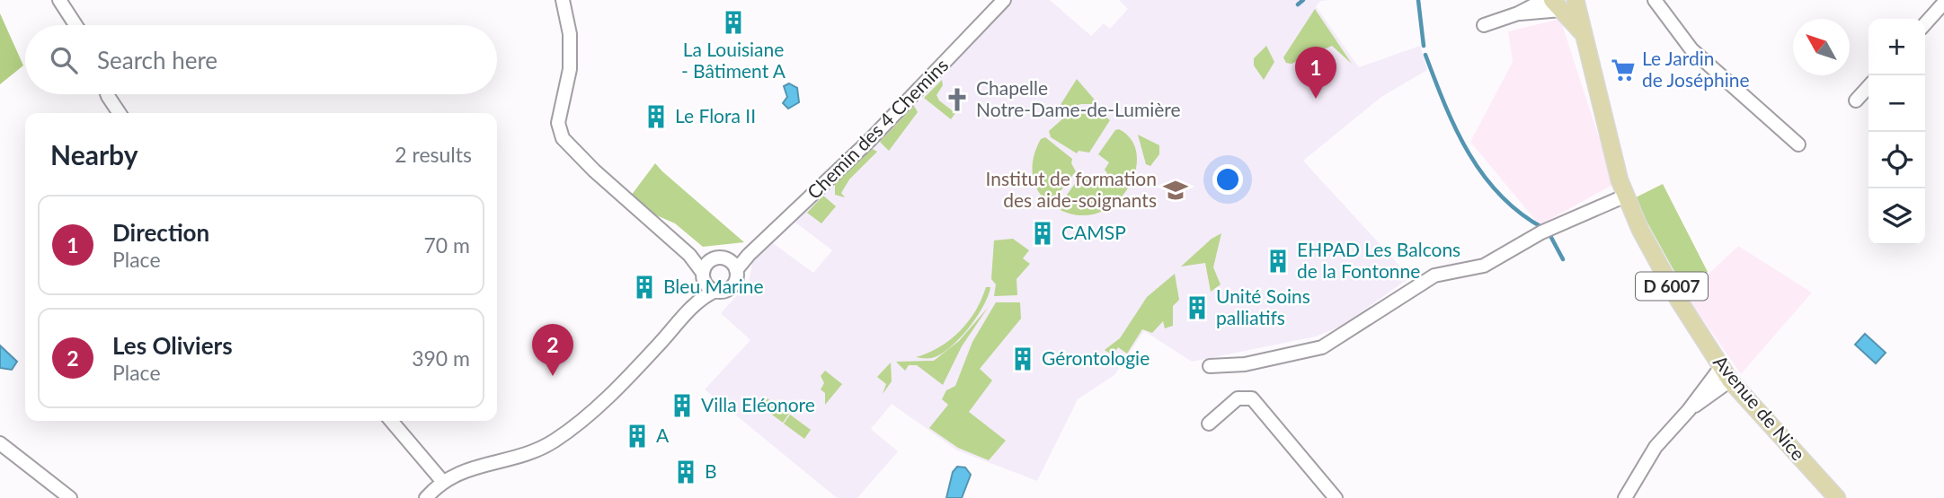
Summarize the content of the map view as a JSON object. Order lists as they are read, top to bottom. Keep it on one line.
{"streets":{"main road":["D 6007","Avenue de Nice"],"street":["Chemin des 4 Chemins"]},"places":{"building":["La Louisiane - Bâtiment A","Le Flora II","CAMSP","EHPAD Les Balcons de la Fontonne","Bleu Marine","Unité Soins palliatifs","Gérontologie","Villa Eléonore","A","B"],"supermarket":["Le Jardin de Joséphine"],"church":["Chapelle Notre-Dame-de-Lumière"],"school or university":["Institut de formation des aide-soignants"]},"north":"top left","page":{"map_buttons":["+","−"],"search":"Search here","pins":["1","2"],"heading":["Nearby","2 results"],"list":[{"mark":"1","name":"Direction","note":"Place","value":"70 m"},{"mark":"2","name":"Les Oliviers","note":"Place","value":"390 m"}]}}
